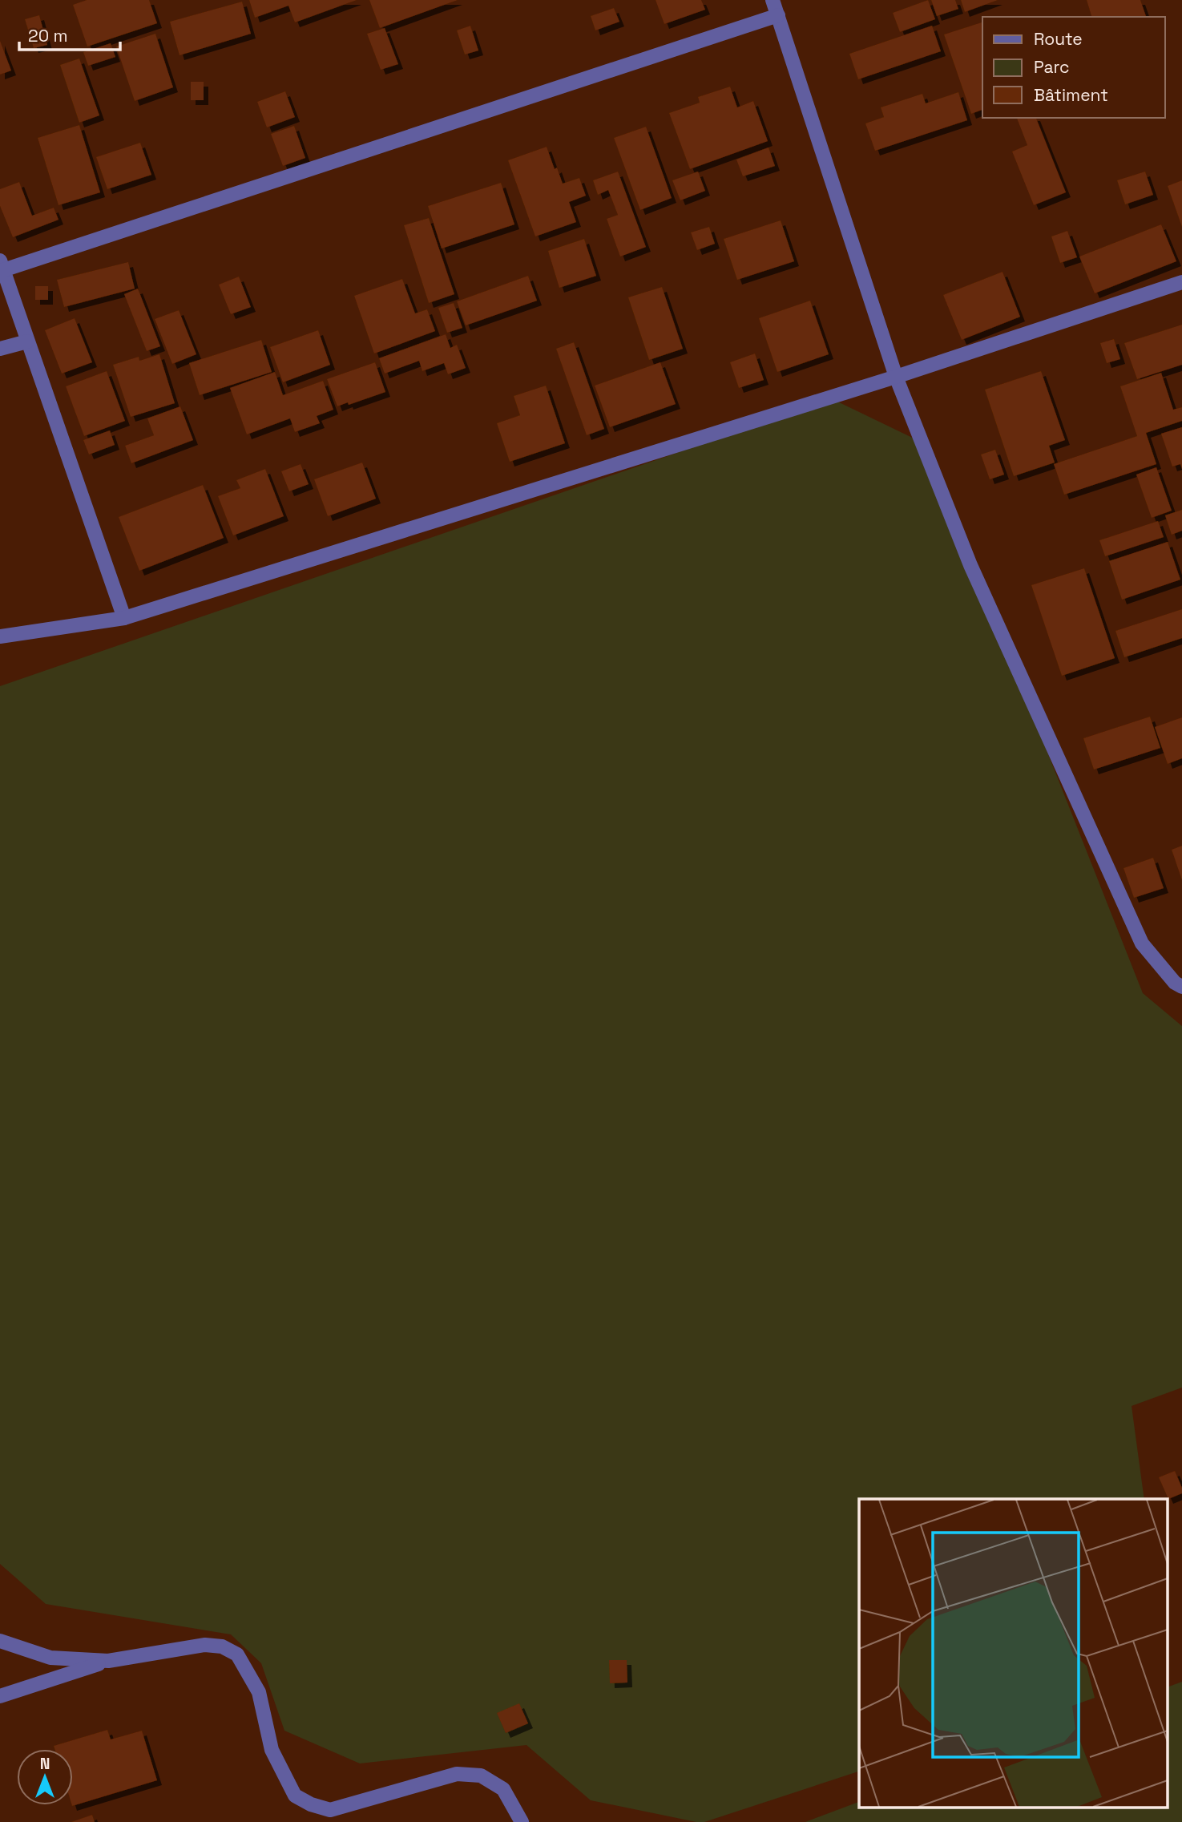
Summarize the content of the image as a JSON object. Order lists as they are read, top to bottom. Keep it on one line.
{"legend":["Route","Parc","Bâtiment"],"scale_bar":"20 m","north":"top"}
